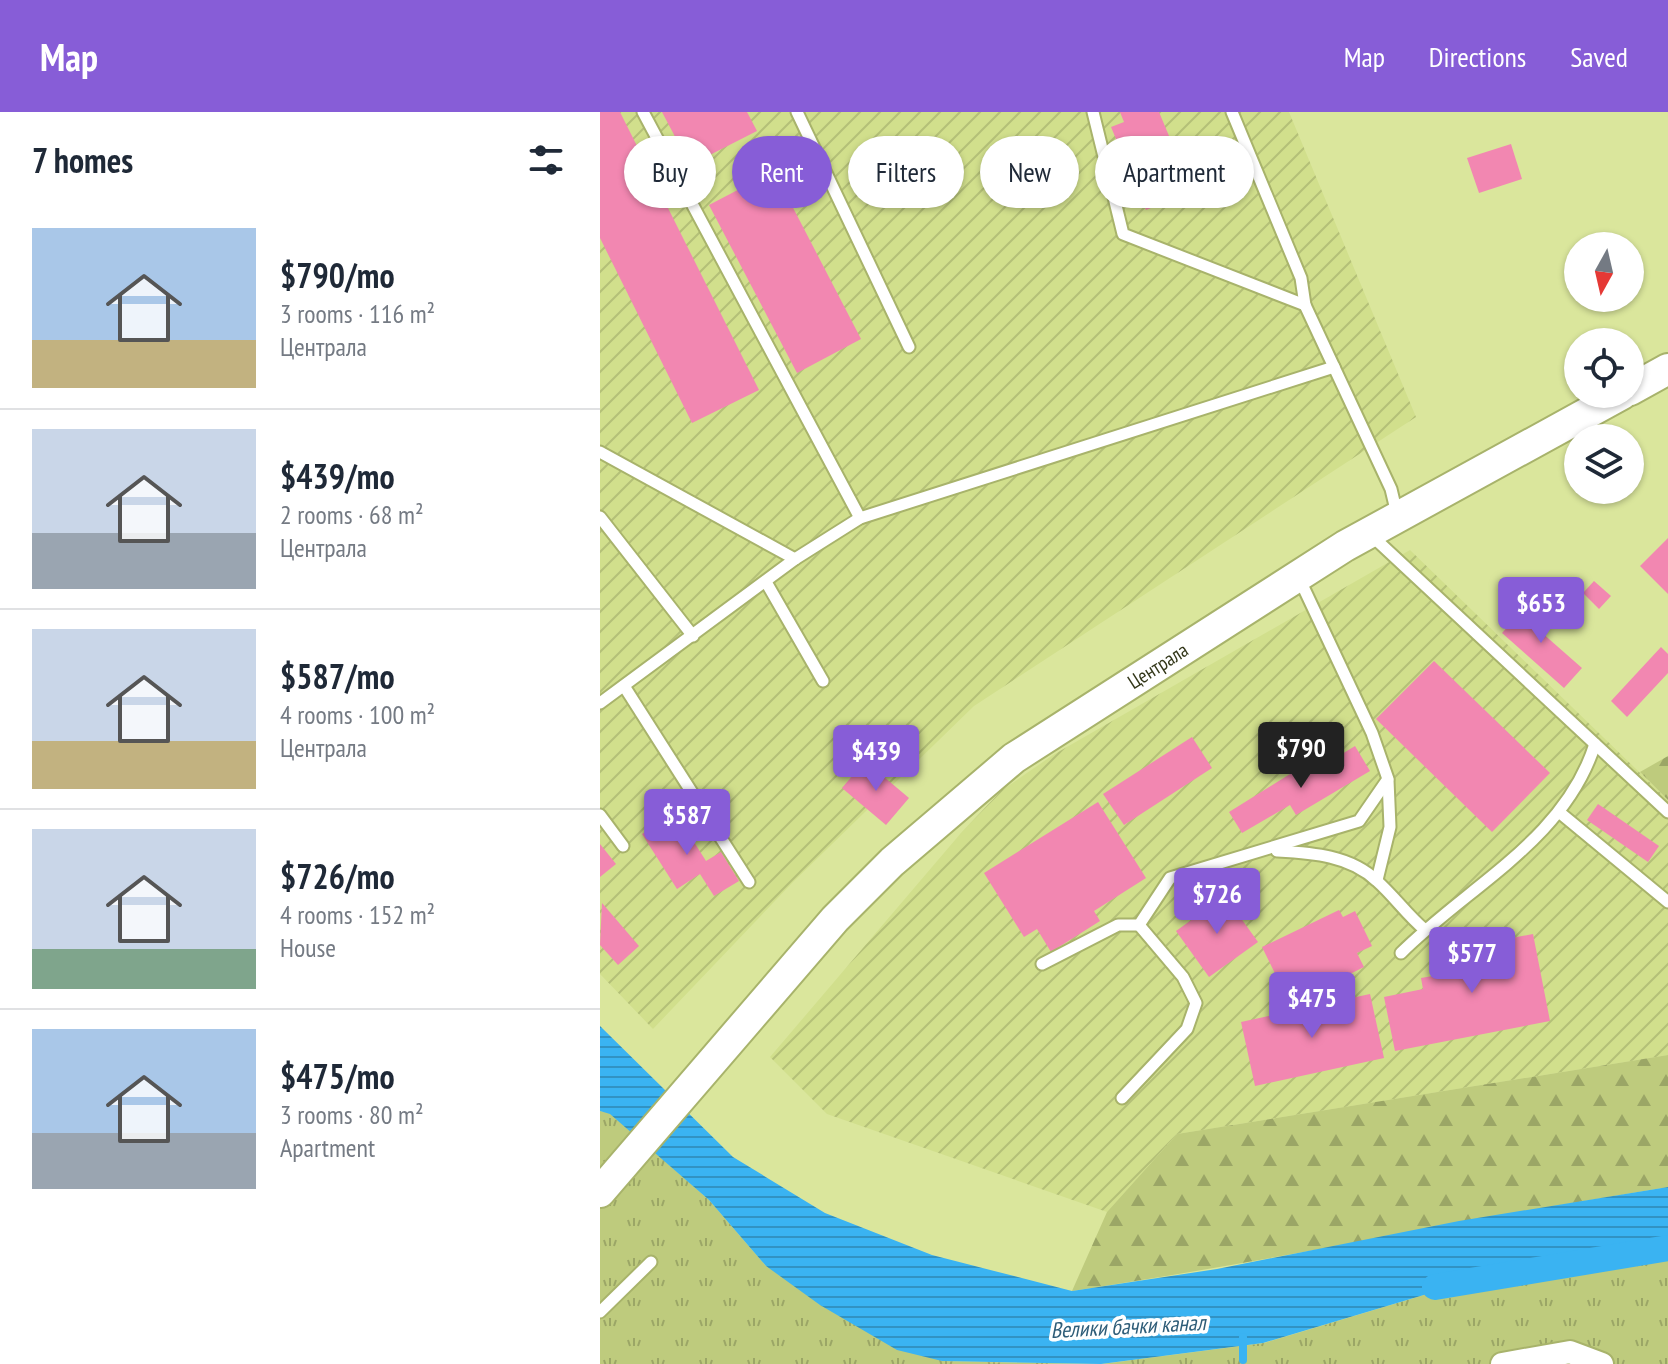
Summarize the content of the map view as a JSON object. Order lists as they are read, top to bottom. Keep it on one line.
{"streets":{"main road":["Централа"]},"water":["Велики бачки канал"],"north":"bottom","page":{"header":"Map","nav":["Map","Directions","Saved"],"heading":"7 homes","chip":["Buy","Rent","Filters","New","Apartment"],"list":[{"name":"$790/mo","note":"3 rooms · 116 m² · Централа"},{"name":"$439/mo","note":"2 rooms · 68 m² · Централа"},{"name":"$587/mo","note":"4 rooms · 100 m² · Централа"},{"name":"$726/mo","note":"4 rooms · 152 m² · House"},{"name":"$475/mo","note":"3 rooms · 80 m² · Apartment"}],"price":["$653","$790","$439","$587","$726","$577","$475"]}}
